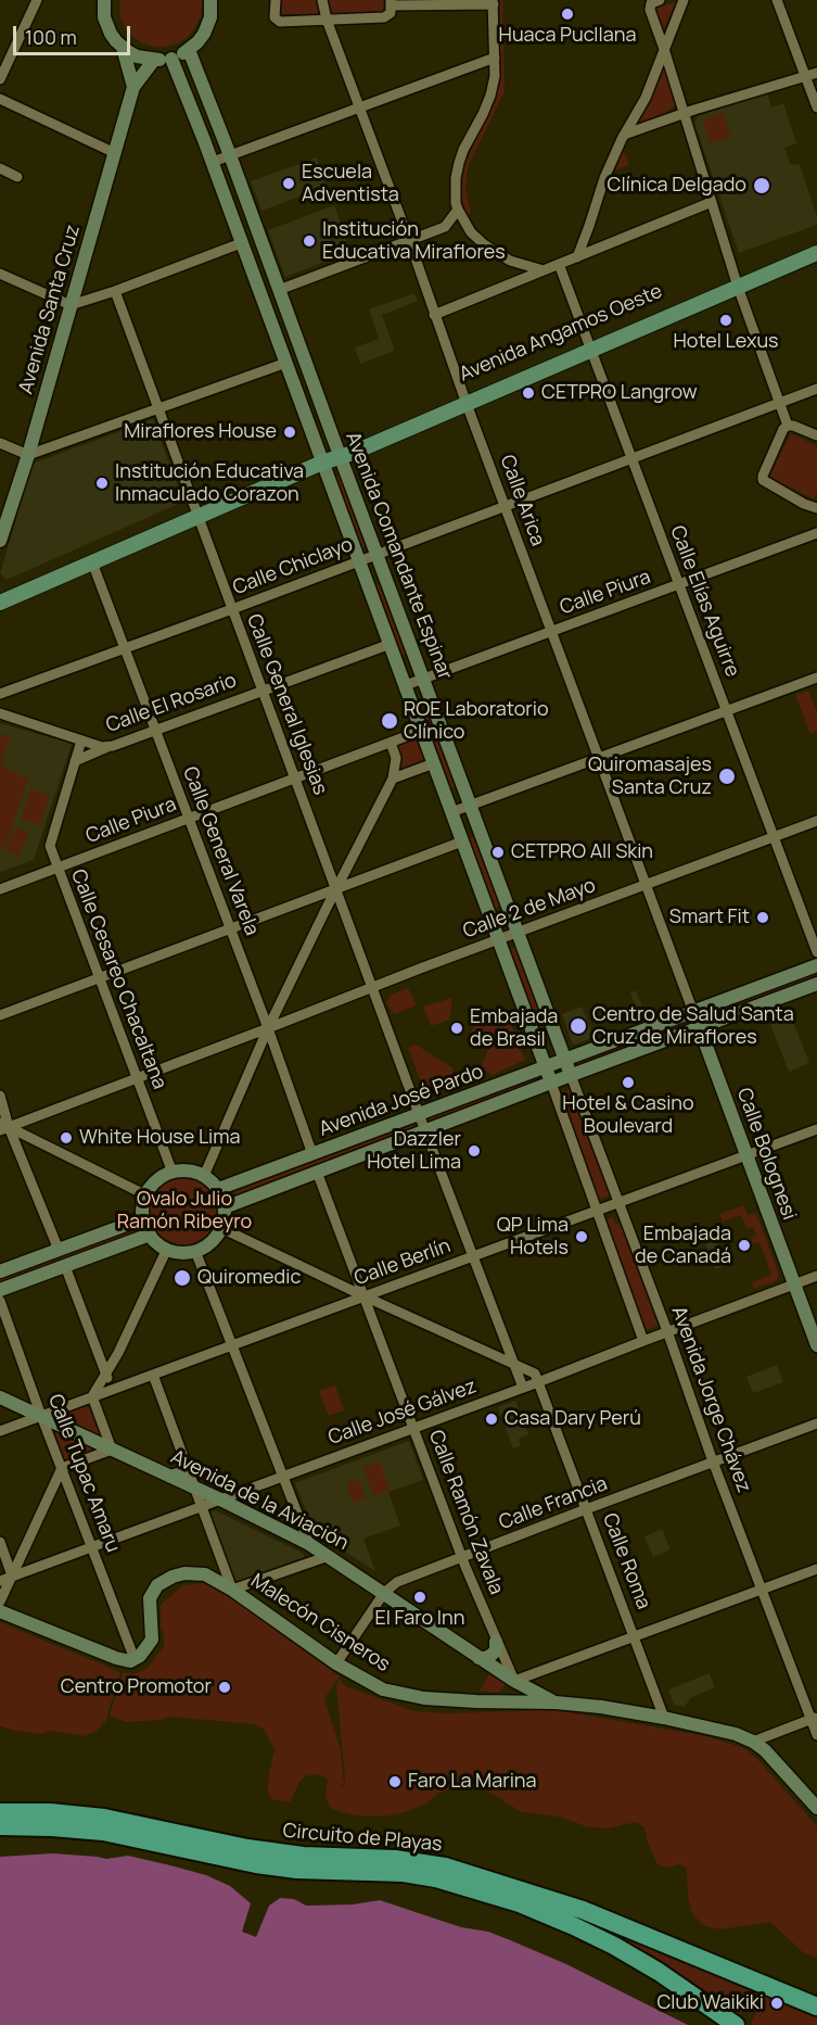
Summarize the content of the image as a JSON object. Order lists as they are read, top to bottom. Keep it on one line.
{"streets":{"highway":["Circuito de Playas"],"main road":["Avenida Santa Cruz","Avenida Angamos Oeste","Avenida Comandante Espinar","Avenida José Pardo","Calle Bolognesi","Avenida de la Aviación","Malecón Cisneros"],"street":["Calle Arica","Calle Chiclayo","Calle Piura","Calle Elías Aguirre","Calle El Rosario","Calle General Iglesias","Calle General Varela","Calle 2 de Mayo","Calle Cesareo Chacaltana","Calle Berlín","Avenida Jorge Chávez","Calle José Gálvez","Calle Tupac Amaru","Calle Francia","Calle Ramón Zavala","Calle Roma"]},"crossings":[["Avenida Angamos Oeste","Calle Arica"],["Avenida Angamos Oeste","Avenida Comandante Espinar"],["Avenida Angamos Oeste","Calle Elías Aguirre"],["Avenida Angamos Oeste","Calle General Iglesias"],["Avenida Angamos Oeste","Calle General Varela"],["Calle Arica","Calle Chiclayo"],["Calle Arica","Calle Piura"],["Calle Arica","Calle 2 de Mayo"],["Calle Arica","Avenida José Pardo"],["Calle Arica","Calle Bolognesi"],["Avenida Comandante Espinar","Calle Chiclayo"],["Avenida Comandante Espinar","Calle Piura"],["Avenida Comandante Espinar","Calle El Rosario"],["Avenida Comandante Espinar","Calle 2 de Mayo"],["Avenida Comandante Espinar","Avenida José Pardo"],["Avenida Comandante Espinar","Avenida Jorge Chávez"],["Calle Chiclayo","Calle Elías Aguirre"],["Calle Chiclayo","Calle General Iglesias"],["Calle Chiclayo","Calle General Varela"],["Calle Piura","Calle Elías Aguirre"],["Calle Piura","Calle General Iglesias"],["Calle Piura","Calle General Varela"],["Calle Piura","Calle Cesareo Chacaltana"],["Calle Elías Aguirre","Calle 2 de Mayo"],["Calle El Rosario","Calle General Iglesias"],["Calle El Rosario","Calle General Varela"],["Calle El Rosario","Calle Cesareo Chacaltana"],["Calle General Iglesias","Calle 2 de Mayo"],["Calle General Iglesias","Avenida José Pardo"],["Calle General Varela","Calle 2 de Mayo"],["Calle General Varela","Avenida José Pardo"],["Calle 2 de Mayo","Calle Cesareo Chacaltana"],["Calle Cesareo Chacaltana","Avenida José Pardo"],["Avenida José Pardo","Calle Bolognesi"],["Avenida José Pardo","Avenida Jorge Chávez"],["Avenida José Pardo","Calle Ramón Zavala"],["Calle Bolognesi","Calle Berlín"],["Calle Bolognesi","Calle José Gálvez"],["Calle Berlín","Avenida Jorge Chávez"],["Calle Berlín","Calle Tupac Amaru"],["Calle Berlín","Avenida de la Aviación"],["Calle Berlín","Calle Ramón Zavala"],["Avenida Jorge Chávez","Calle José Gálvez"],["Avenida Jorge Chávez","Calle Francia"],["Calle José Gálvez","Calle Tupac Amaru"],["Calle José Gálvez","Avenida de la Aviación"],["Calle José Gálvez","Calle Ramón Zavala"],["Calle José Gálvez","Calle Roma"],["Calle Tupac Amaru","Avenida de la Aviación"],["Calle Tupac Amaru","Malecón Cisneros"],["Avenida de la Aviación","Calle Francia"],["Avenida de la Aviación","Calle Ramón Zavala"],["Avenida de la Aviación","Malecón Cisneros"],["Calle Francia","Calle Ramón Zavala"],["Calle Francia","Calle Roma"],["Calle Francia","Malecón Cisneros"],["Calle Roma","Malecón Cisneros"]],"parks":["Ovalo Julio Ramón Ribeyro"],"places":["Huaca Pucllana","Escuela Adventista","Clínica Delgado","Institución Educativa Miraflores","Hotel Lexus","CETPRO Langrow","Miraflores House","Institución Educativa Inmaculado Corazon","ROE Laboratorio Clínico","Quiromasajes Santa Cruz","CETPRO All Skin","Smart Fit","Centro de Salud Santa Cruz de Miraflores","Embajada de Brasil","Hotel & Casino Boulevard","White House Lima","Dazzler Hotel Lima","QP Lima Hotels","Embajada de Canadá","Quiromedic","Casa Dary Perú","El Faro Inn","Centro Promotor","Faro La Marina","Club Waikiki"],"scale_bar":"100 m"}
